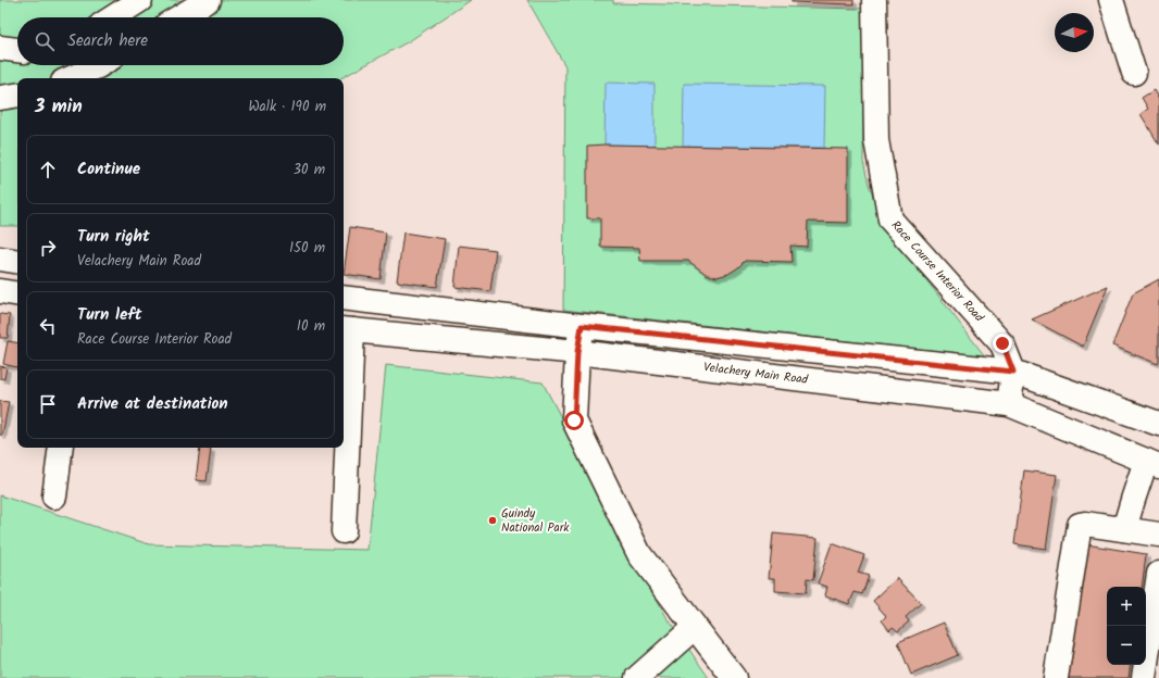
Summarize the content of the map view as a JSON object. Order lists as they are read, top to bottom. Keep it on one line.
{"streets":{"main road":["Race Course Interior Road","Velachery Main Road"]},"crossings":[["Race Course Interior Road","Velachery Main Road"]],"places":["Guindy National Park"],"north":"right","page":{"search":"Search here","heading":["3 min","Walk · 190 m"],"list":[["Continue","30 m"],["Turn right","Velachery Main Road","150 m"],["Turn left","Race Course Interior Road","10 m"],"Arrive at destination"],"map_buttons":["+","−"]}}
